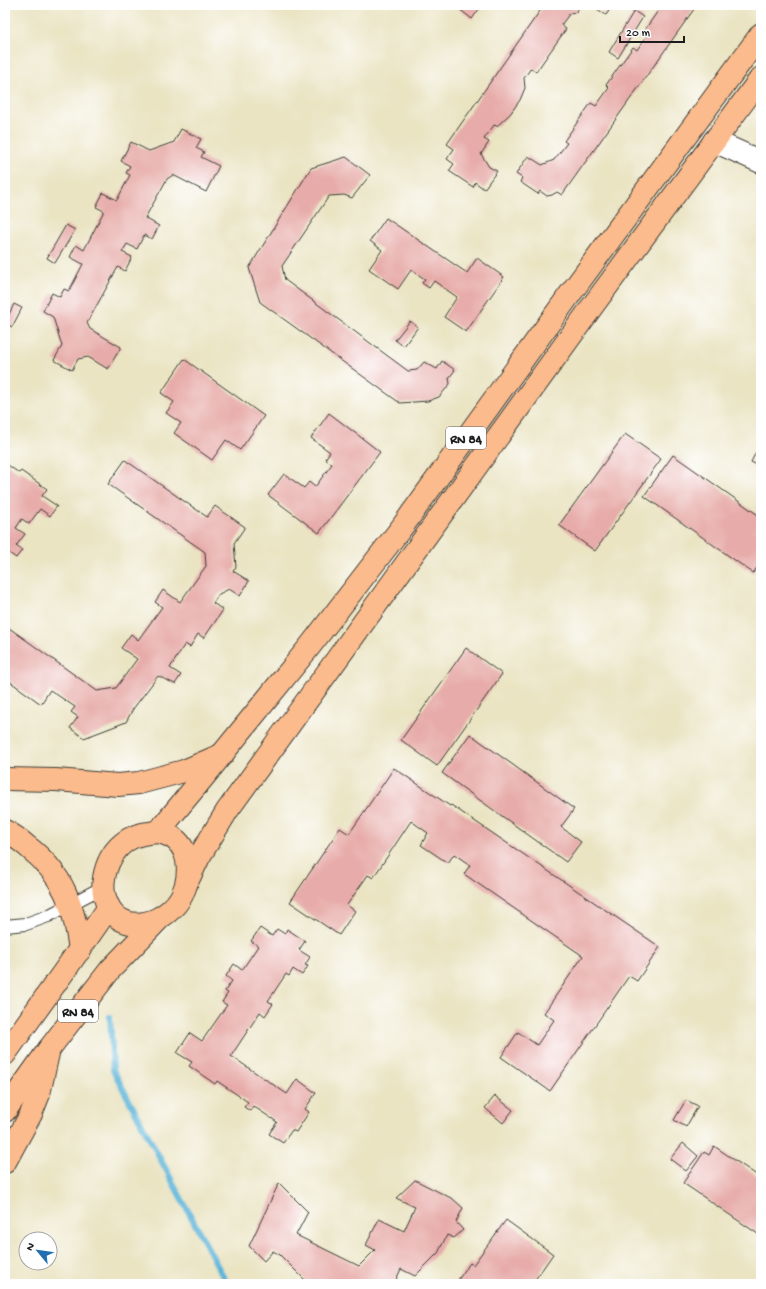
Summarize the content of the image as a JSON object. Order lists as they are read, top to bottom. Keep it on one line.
{"streets":{"main road":["RN 84"]},"scale_bar":"20 m","north":"top left"}
